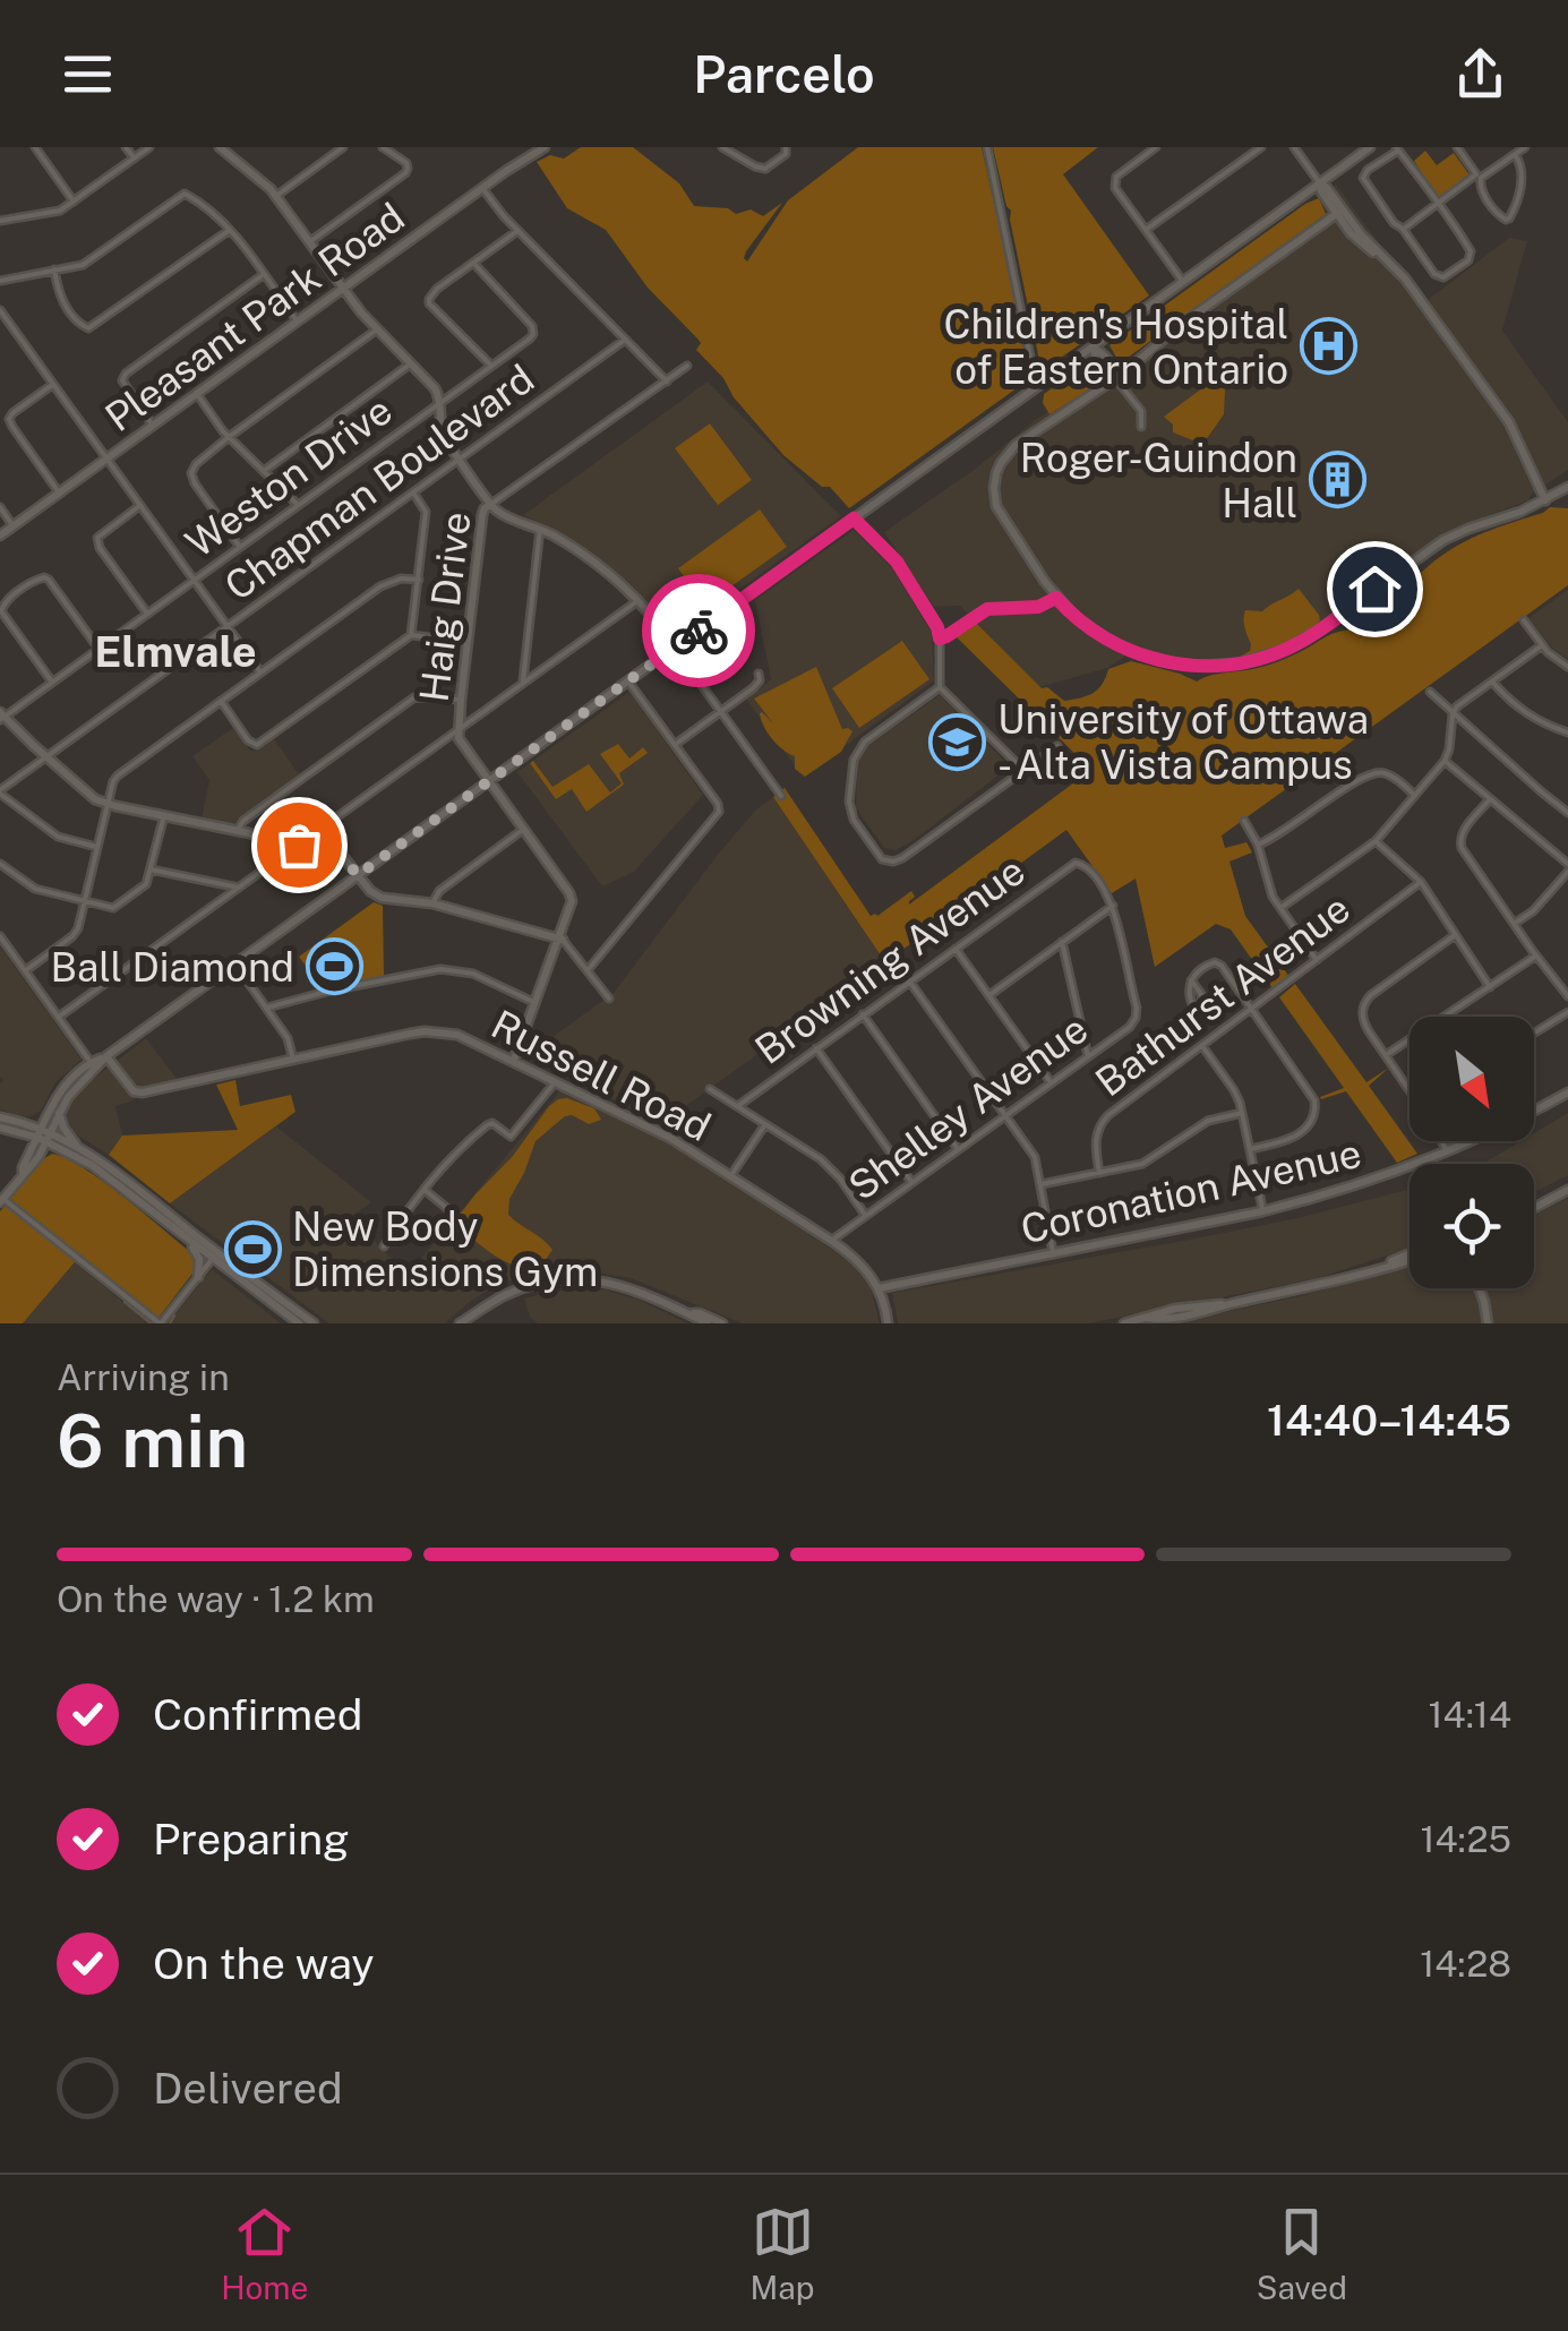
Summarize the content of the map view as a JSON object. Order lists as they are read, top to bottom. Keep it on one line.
{"streets":{"street":["Pleasant Park Road","Weston Drive","Chapman Boulevard","Haig Drive","Browning Avenue","Bathurst Avenue","Russell Road","Shelley Avenue","Coronation Avenue"]},"crossings":[["Pleasant Park Road","Haig Drive"],["Weston Drive","Haig Drive"],["Chapman Boulevard","Haig Drive"],["Haig Drive","Russell Road"],["Browning Avenue","Shelley Avenue"],["Russell Road","Shelley Avenue"],["Russell Road","Coronation Avenue"]],"districts":["Elmvale"],"places":{"hospital":["Children's Hospital of Eastern Ontario"],"building":["Roger-Guindon Hall"],"school or university":["University of Ottawa - Alta Vista Campus"],"sports":["Ball Diamond","New Body Dimensions Gym"]},"north":"bottom right","page":{"header":"Parcelo","heading":["6 min","Arriving in","14:40–14:45"],"bar":"On the way · 1.2 km","list":[["Confirmed","14:14"],["Preparing","14:25"],["On the way","14:28"],"Delivered"],"tabs":["Home","Map","Saved"]}}
